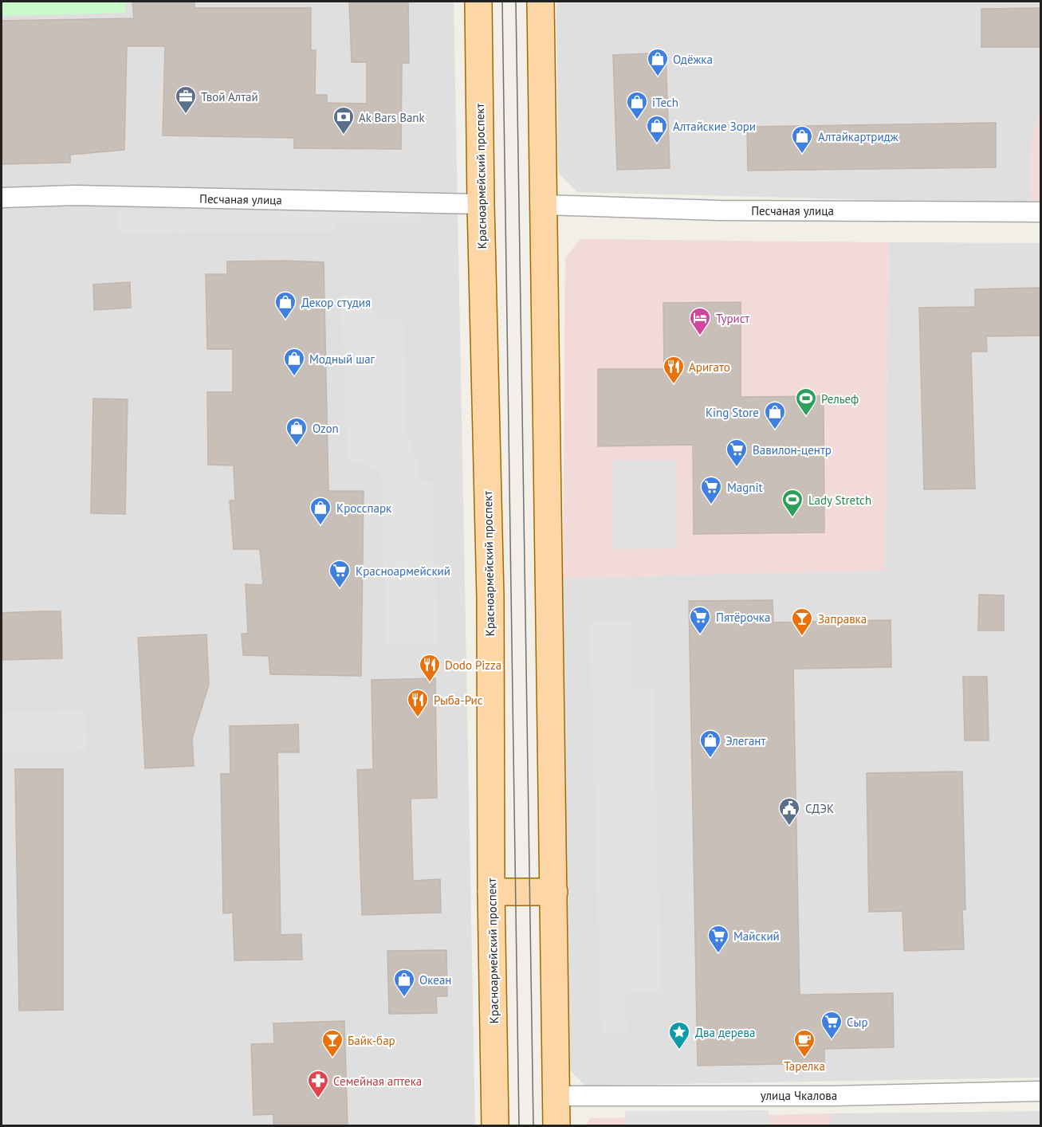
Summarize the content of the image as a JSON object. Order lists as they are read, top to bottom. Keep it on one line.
{"streets":{"main road":["Красноармейский проспект"],"street":["Песчаная улица","улица Чкалова"]},"crossings":[["Красноармейский проспект","Песчаная улица"]],"places":{"shop":["Одёжка","iTech","Алтайские Зори","Алтайкартридж","Декор студия","Модный шаг","King Store","Ozon","Кросспарк","Элегант","Океан"],"office":["Твой Алтай"],"bank":["Ak Bars Bank"],"hotel":["Турист"],"restaurant":["Аригато","Dodo Pizza","Рыба-Рис"],"sports":["Рельеф","Lady Stretch"],"supermarket":["Вавилон-центр","Magnit","Красноармейский","Пятёрочка","Майский","Сыр"],"bar":["Заправка","Байк-бар"],"public building":["СДЭК"],"place":["Два дерева"],"cafe":["Тарелка"],"pharmacy":["Семейная аптека"]}}
